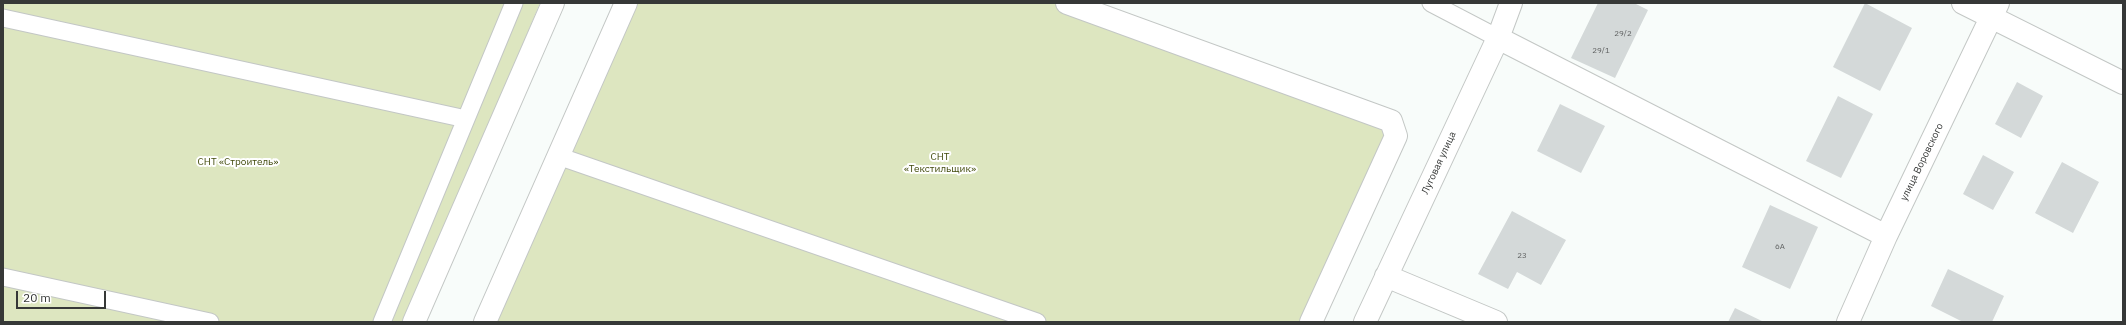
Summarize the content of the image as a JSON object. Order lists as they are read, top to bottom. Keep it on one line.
{"streets":{"street":["улица Воровского","Луговая улица"]},"parks":["СНТ «Текстильщик»","СНТ «Строитель»"],"house_numbers":["29/2","29/1","6А","23"],"scale_bar":"20 m"}
